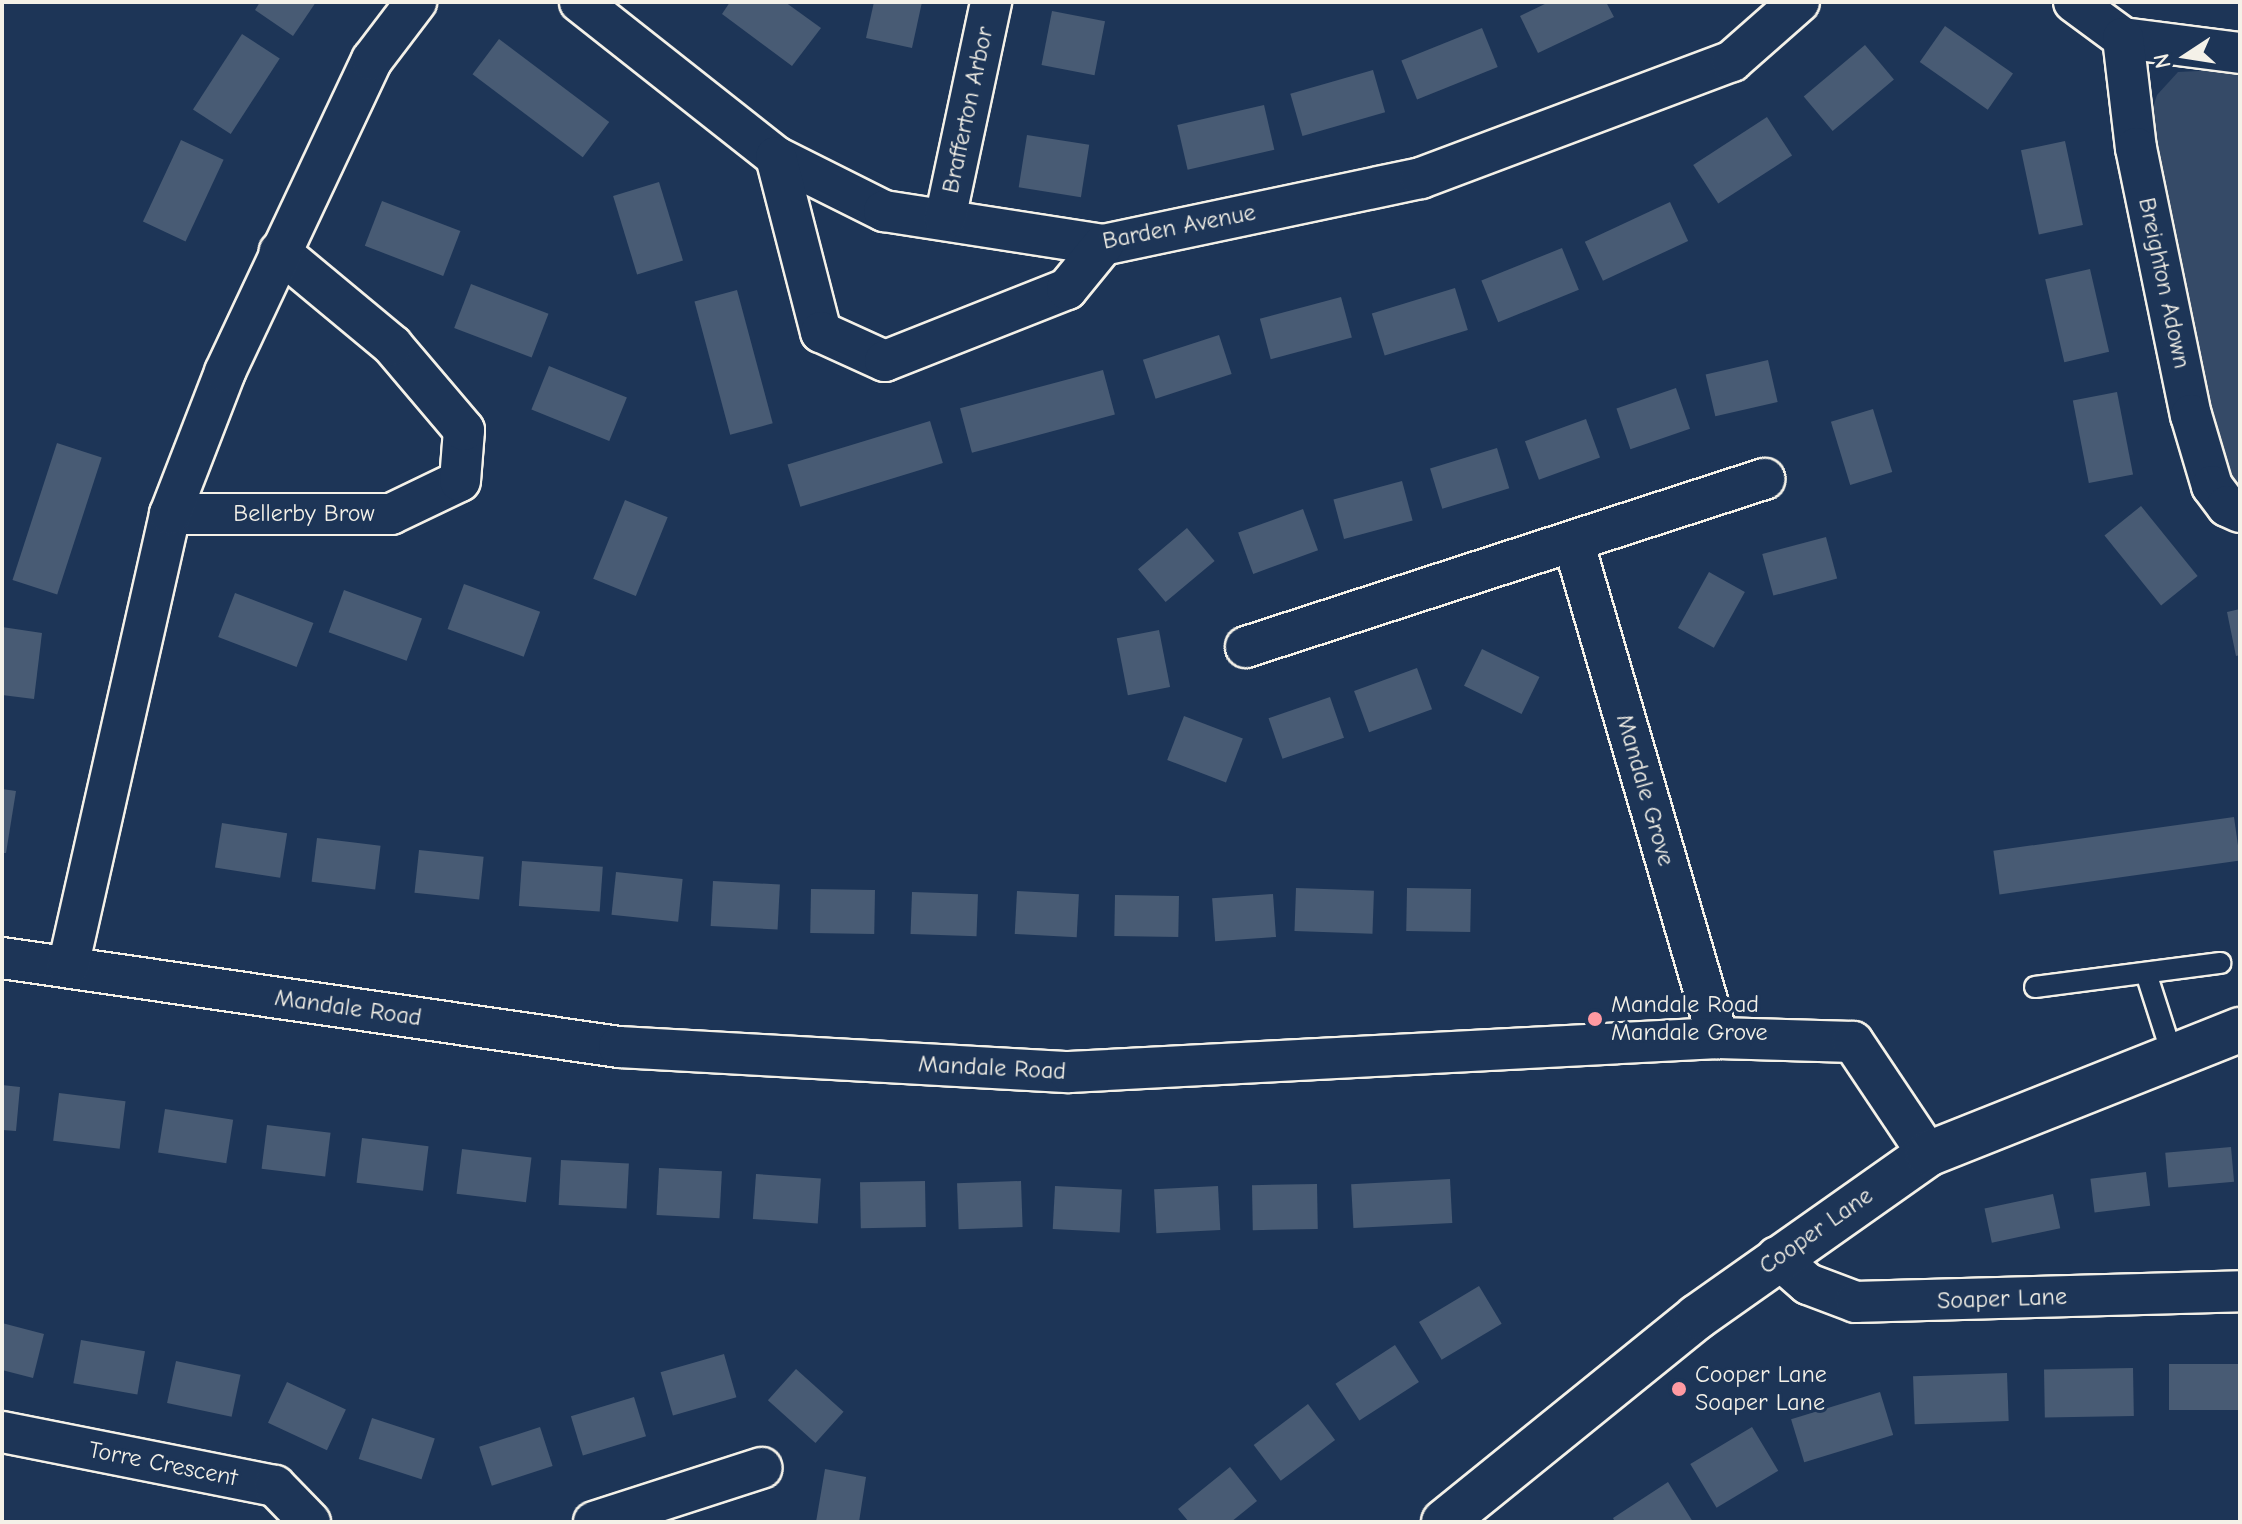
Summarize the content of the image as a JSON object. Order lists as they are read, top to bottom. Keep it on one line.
{"streets":{"main road":["Cooper Lane"],"street":["Brafferton Arbor","Barden Avenue","Breighton Adown","Bellerby Brow","Mandale Grove","Mandale Road","Soaper Lane","Torre Crescent"]},"crossings":[["Brafferton Arbor","Barden Avenue"],["Mandale Grove","Mandale Road"],["Mandale Road","Cooper Lane"],["Cooper Lane","Soaper Lane"]],"places":["Mandale Road Mandale Grove","Cooper Lane Soaper Lane"],"north":"left"}
